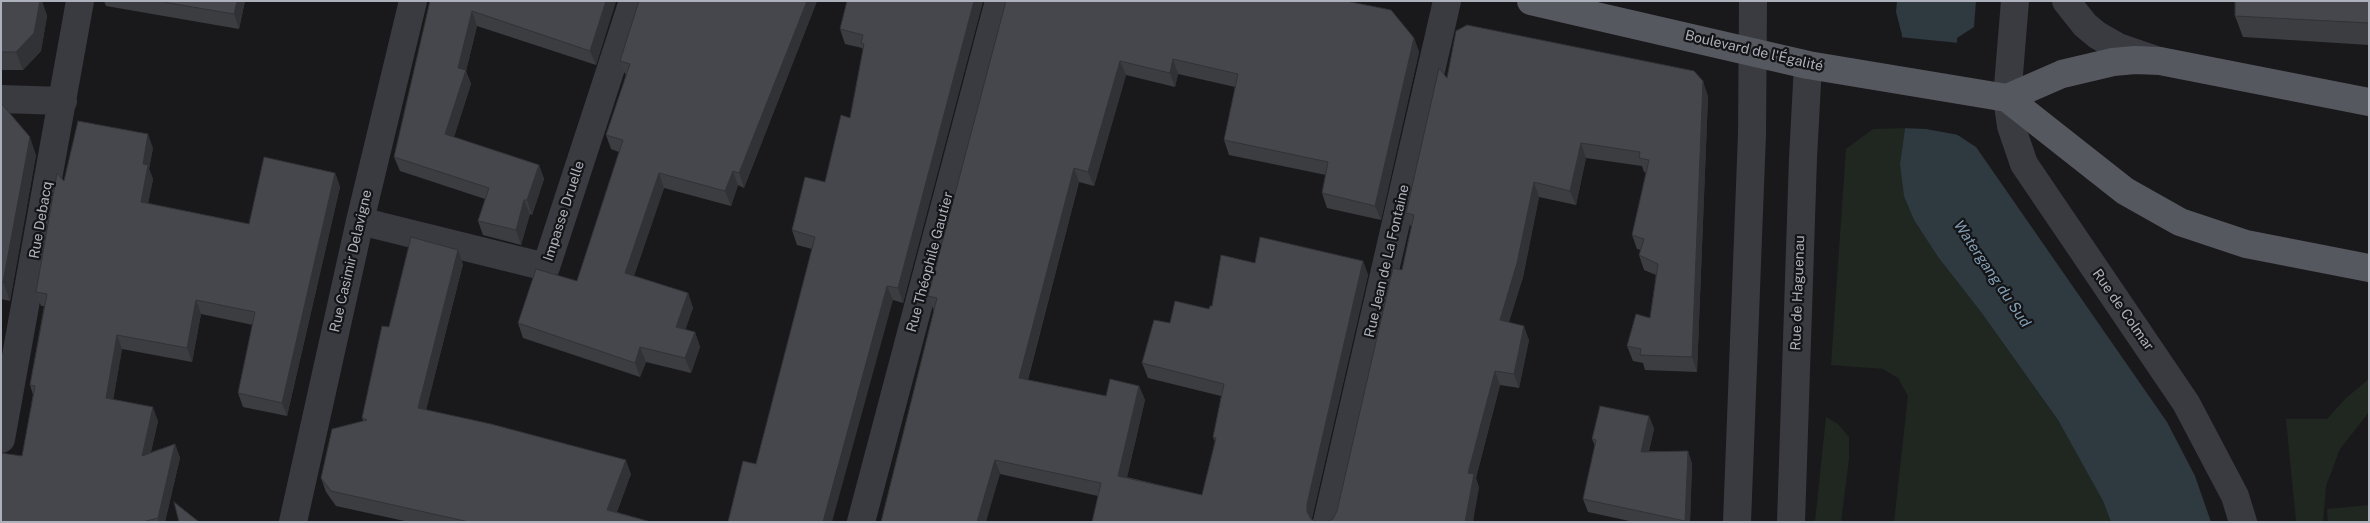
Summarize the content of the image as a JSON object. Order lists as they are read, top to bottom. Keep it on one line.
{"streets":{"main road":["Boulevard de l'Égalité"],"street":["Impasse Druelle","Rue Debacq","Rue Casimir Delavigne","Rue Jean de La Fontaine","Rue Théophile Gautier","Rue de Haguenau","Rue de Colmar"]},"crossings":[["Boulevard de l'Égalité","Rue de Haguenau"],["Boulevard de l'Égalité","Rue de Colmar"],["Impasse Druelle","Rue Casimir Delavigne"]],"water":["Watergang du Sud"]}
